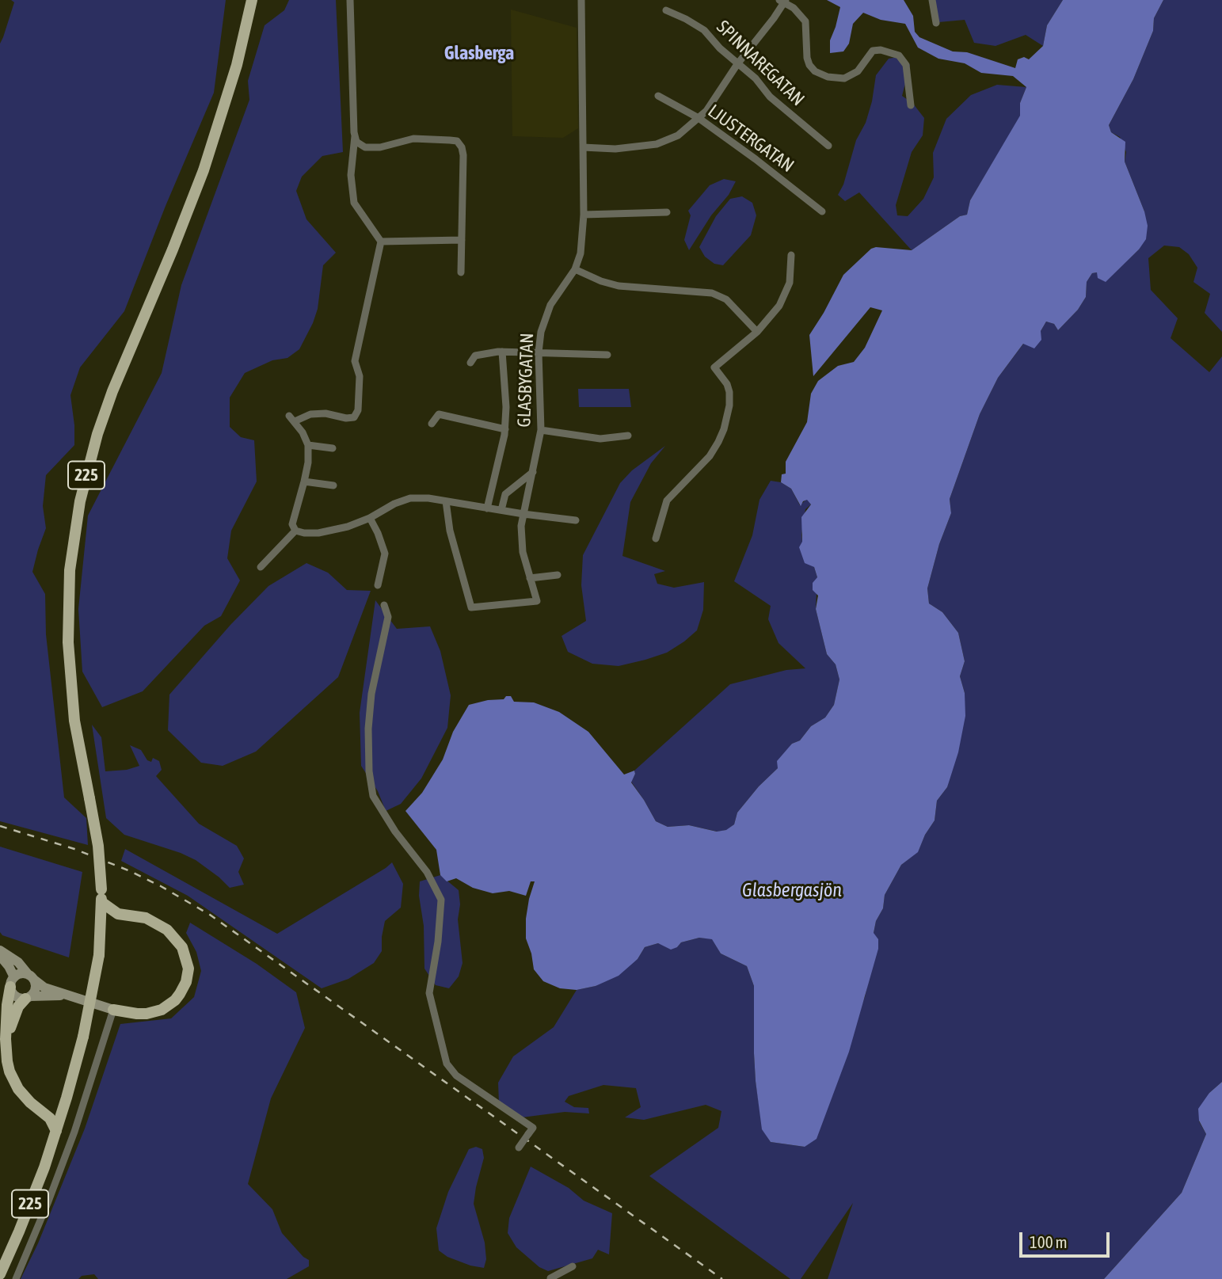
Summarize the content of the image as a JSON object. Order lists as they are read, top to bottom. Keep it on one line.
{"streets":{"main road":["225"],"street":["SPINNAREGATAN","LJUSTERGATAN","GLASBYGATAN"]},"districts":["Glasberga"],"water":["Glasbergasjön"],"scale_bar":"100 m"}
